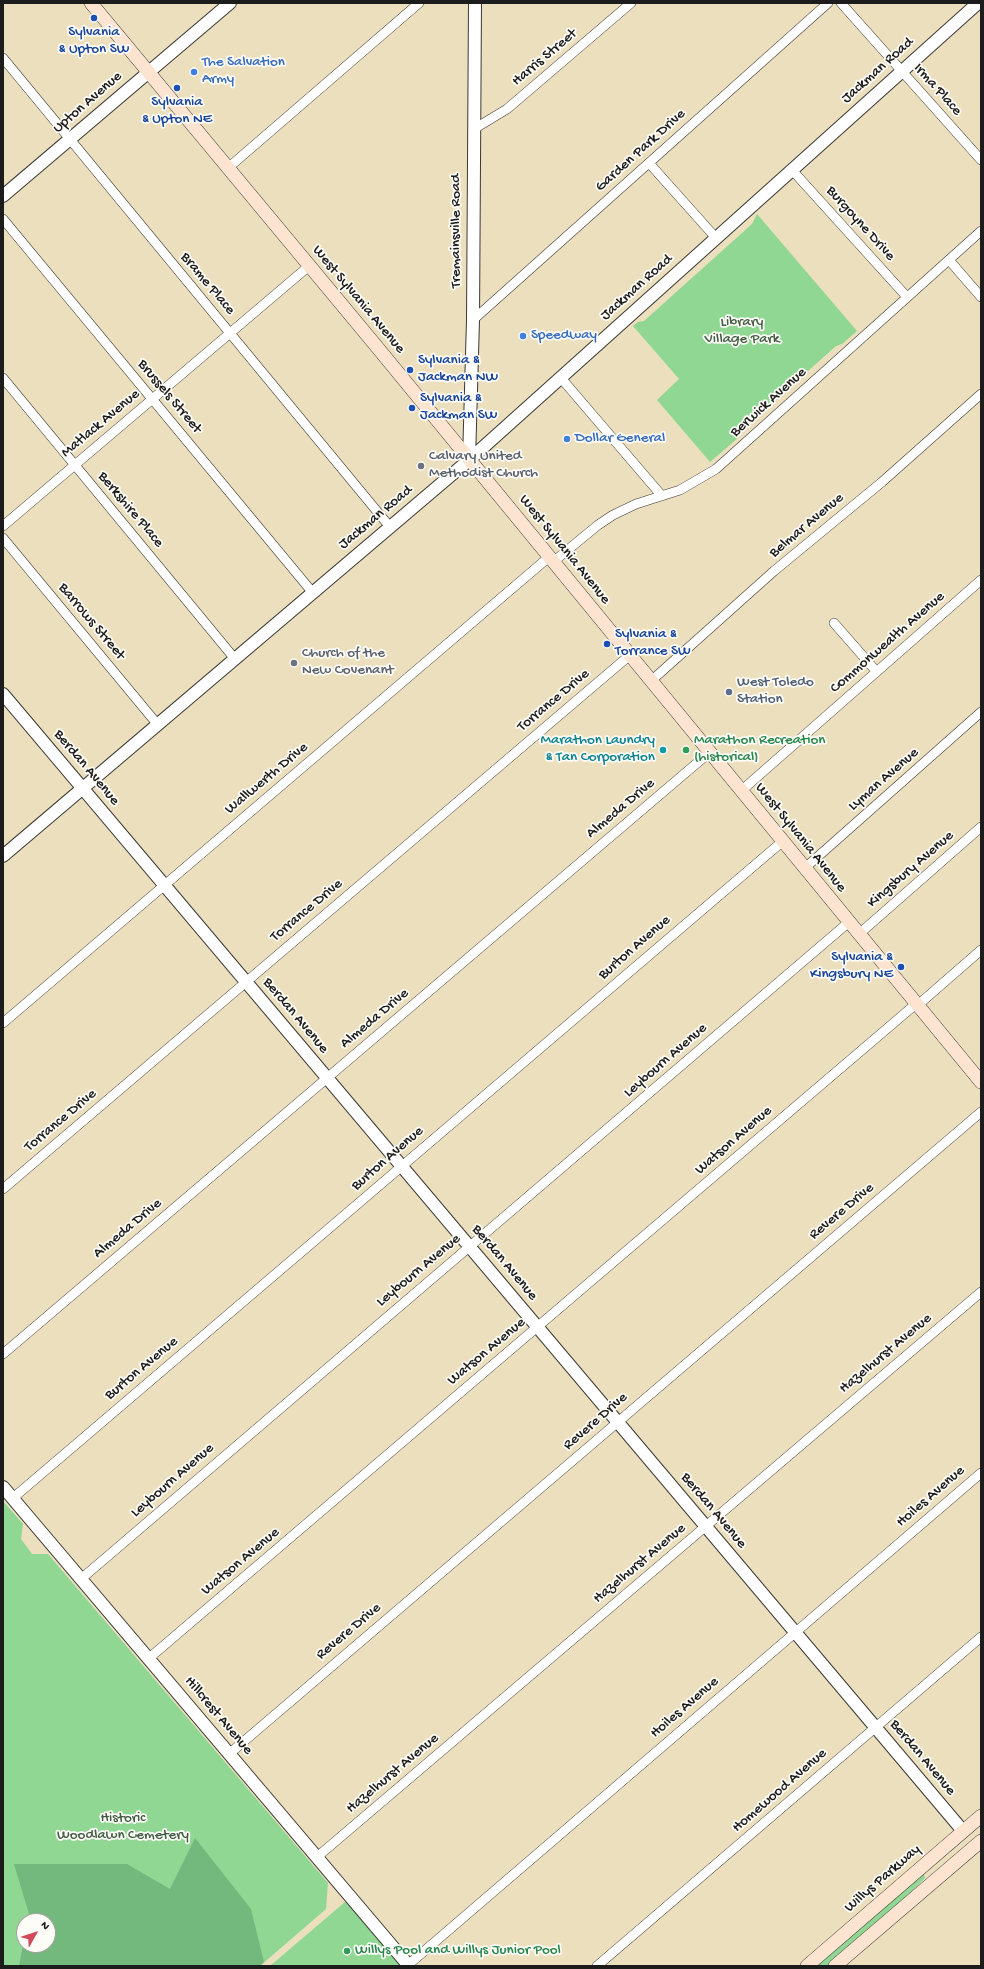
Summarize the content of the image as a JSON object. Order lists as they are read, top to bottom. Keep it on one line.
{"streets":{"main road":["West Sylvania Avenue","Berdan Avenue","Willys Parkway"],"street":["Harris Street","Jackman Road","Irma Place","Upton Avenue","Garden Park Drive","Burgoyne Drive","Tremainsville Road","Brame Place","Brussels Street","Berwick Avenue","Matlack Avenue","Berkshire Place","Belmar Avenue","Barrows Street","Commonwealth Avenue","Torrance Drive","Wallwerth Drive","Lyman Avenue","Almeda Drive","Kingsbury Avenue","Burton Avenue","Leybourn Avenue","Watson Avenue","Revere Drive","Hazelhurst Avenue","Hoiles Avenue","Hillcrest Avenue","Homewood Avenue"]},"crossings":[["Harris Street","Tremainsville Road"],["Jackman Road","Irma Place"],["Jackman Road","Burgoyne Drive"],["Jackman Road","Tremainsville Road"],["Jackman Road","Brame Place"],["Jackman Road","West Sylvania Avenue"],["Jackman Road","Brussels Street"],["Jackman Road","Berkshire Place"],["Jackman Road","Barrows Street"],["Jackman Road","Berdan Avenue"],["Upton Avenue","Brame Place"],["Upton Avenue","West Sylvania Avenue"],["Garden Park Drive","Tremainsville Road"],["Burgoyne Drive","Berwick Avenue"],["Tremainsville Road","West Sylvania Avenue"],["Brame Place","Matlack Avenue"],["West Sylvania Avenue","Berwick Avenue"],["West Sylvania Avenue","Matlack Avenue"],["West Sylvania Avenue","Belmar Avenue"],["West Sylvania Avenue","Commonwealth Avenue"],["West Sylvania Avenue","Torrance Drive"],["West Sylvania Avenue","Wallwerth Drive"],["West Sylvania Avenue","Lyman Avenue"],["West Sylvania Avenue","Almeda Drive"],["West Sylvania Avenue","Kingsbury Avenue"],["West Sylvania Avenue","Burton Avenue"],["West Sylvania Avenue","Leybourn Avenue"],["West Sylvania Avenue","Watson Avenue"],["Brussels Street","Matlack Avenue"],["Berwick Avenue","Wallwerth Drive"],["Matlack Avenue","Berkshire Place"],["Torrance Drive","Berdan Avenue"],["Berdan Avenue","Wallwerth Drive"],["Berdan Avenue","Almeda Drive"],["Berdan Avenue","Burton Avenue"],["Berdan Avenue","Leybourn Avenue"],["Berdan Avenue","Watson Avenue"],["Berdan Avenue","Revere Drive"],["Berdan Avenue","Hazelhurst Avenue"],["Berdan Avenue","Hoiles Avenue"],["Berdan Avenue","Homewood Avenue"],["Berdan Avenue","Willys Parkway"],["Burton Avenue","Hillcrest Avenue"],["Leybourn Avenue","Hillcrest Avenue"],["Watson Avenue","Hillcrest Avenue"],["Revere Drive","Hillcrest Avenue"],["Hazelhurst Avenue","Hillcrest Avenue"],["Hoiles Avenue","Hillcrest Avenue"]],"parks":["Library Village Park","Historic Woodlawn Cemetery"],"places":["Sylvania & Upton SW","The Salvation Army","Sylvania & Upton NE","Speedway","Sylvania & Jackman NW","Sylvania & Jackman SW","Dollar General","Calvary United Methodist Church","Sylvania & Torrance SW","Church of the New Covenant","West Toledo Station","Marathon Laundry & Tan Corporation","Marathon Recreation (historical)","Sylvania & Kingsbury NE","Willys Pool and Willys Junior Pool"],"north":"top right"}
